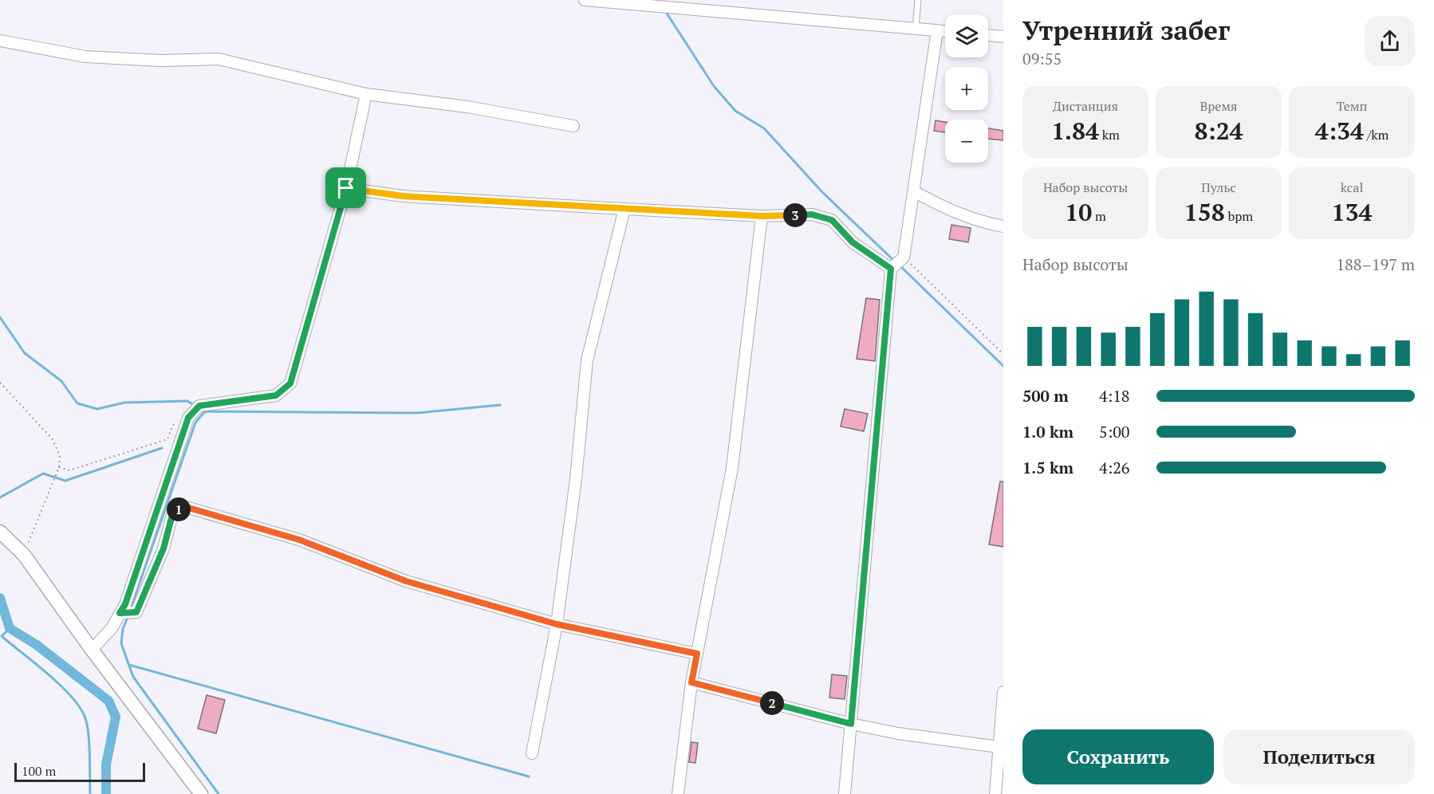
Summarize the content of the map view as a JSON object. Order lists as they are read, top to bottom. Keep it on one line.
{"scale_bar":"100 m","page":{"heading":["Утренний забег","09:55"],"map_buttons":["+","−"],"stats":[["Дистанция","1.84 km"],["Время","8:24"],["Темп","4:34 /km"],["Набор высоты","10 m"],["Пульс","158 bpm"],["kcal","134"]],"pins":["3","1","2"],"chart":["Набор высоты","188–197 m"],"list":[{"name":"500 m","note":"4:18"},{"name":"1.0 km","note":"5:00"},{"name":"1.5 km","note":"4:26"}],"buttons":["Сохранить","Поделиться"],"scale":"100 m"}}
